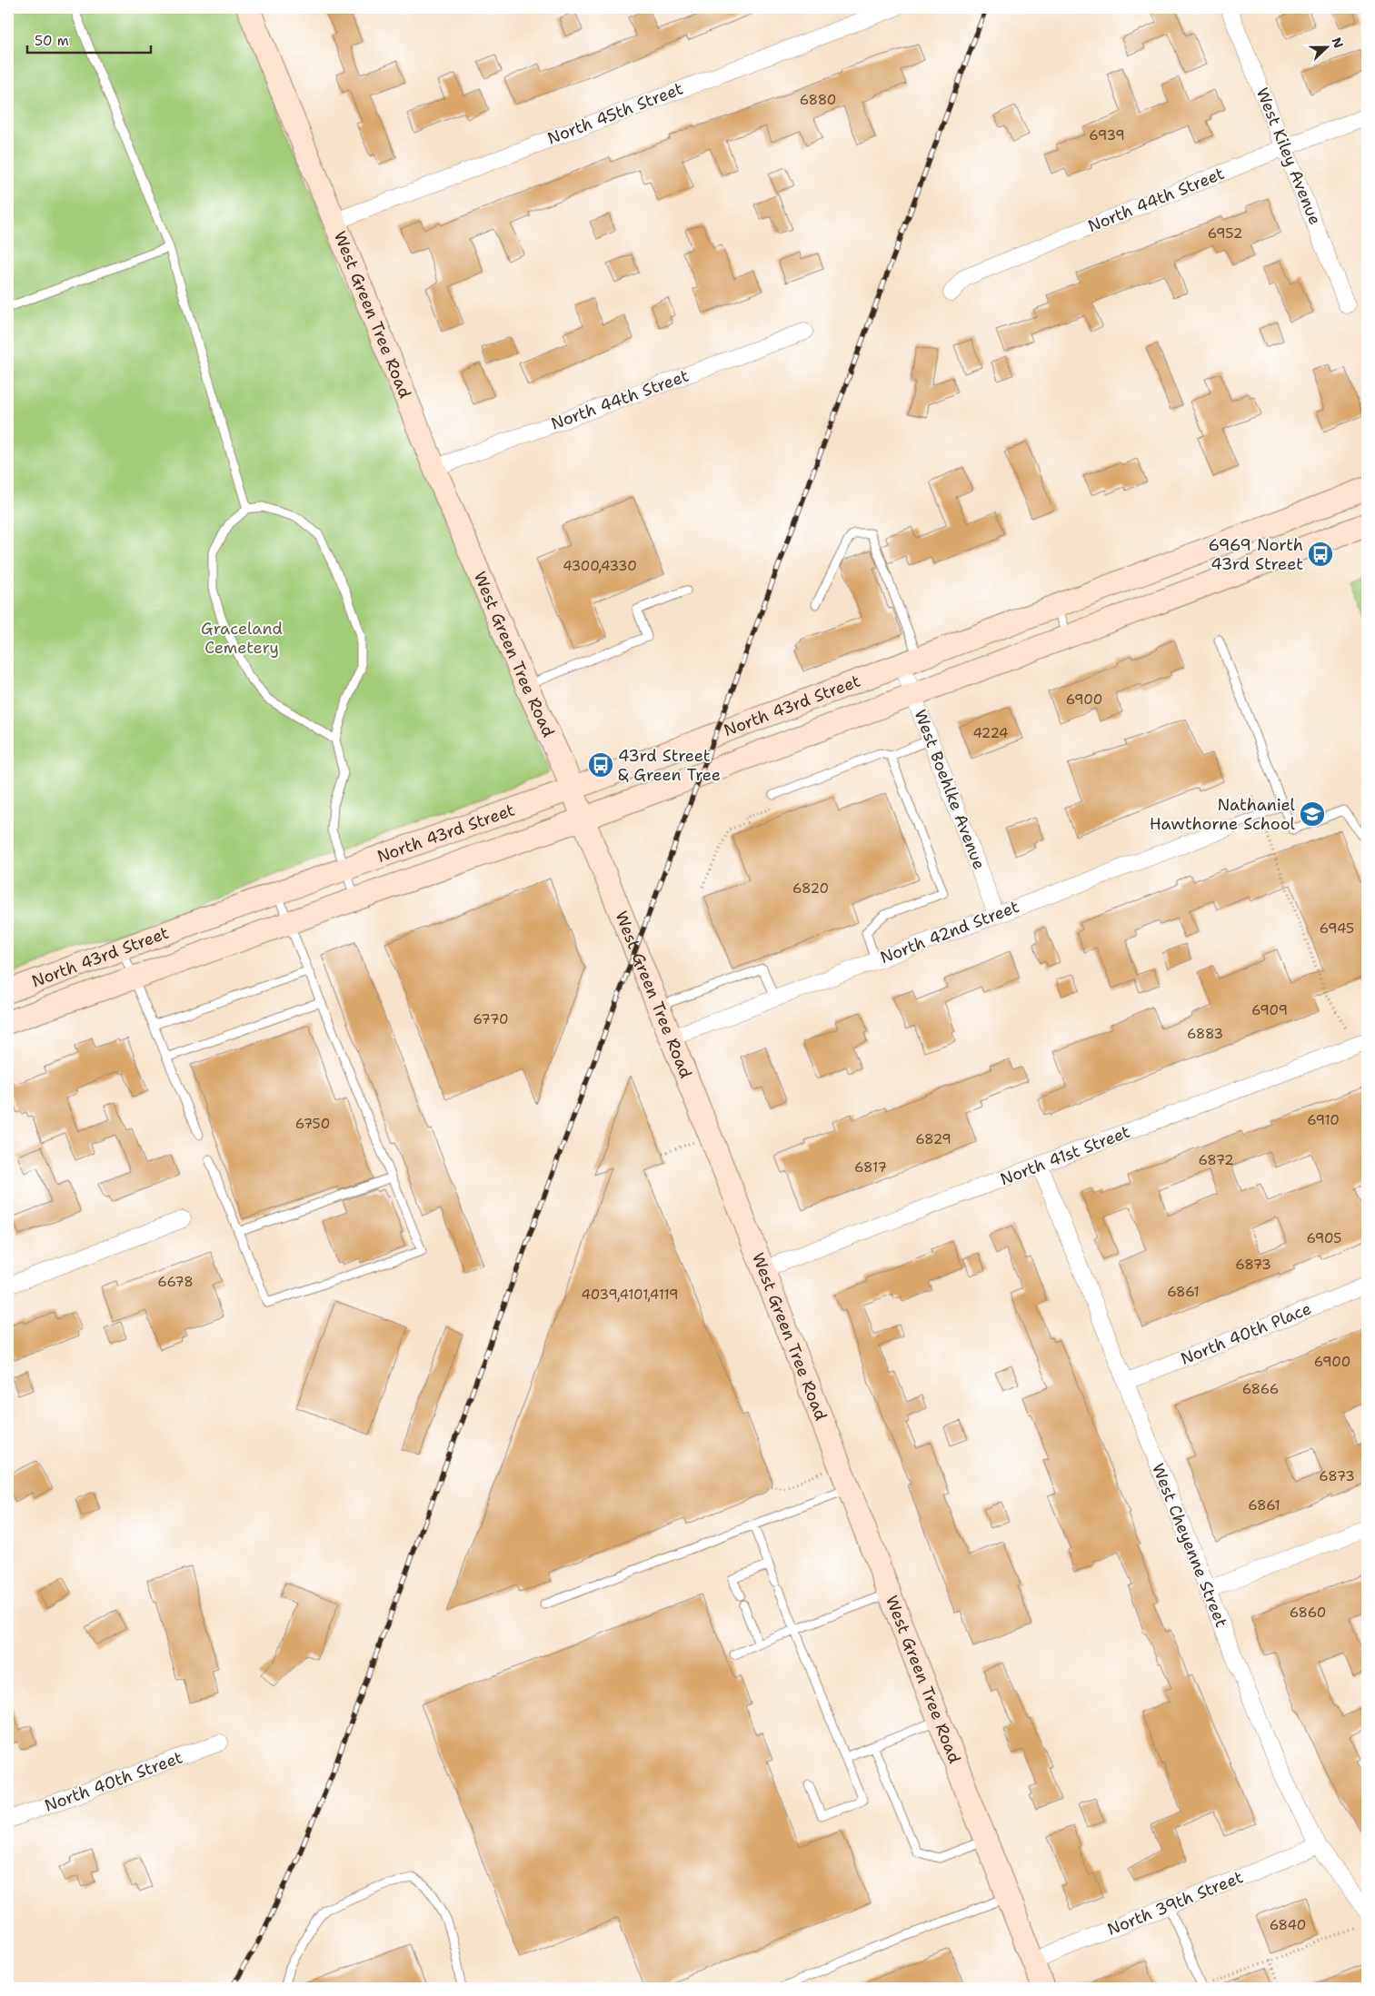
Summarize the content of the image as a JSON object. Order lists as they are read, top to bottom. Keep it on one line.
{"streets":{"main road":["West Green Tree Road","North 43rd Street"],"street":["North 45th Street","West Kiley Avenue","North 44th Street","West Boehlke Avenue","North 42nd Street","North 41st Street","North 40th Place","West Cheyenne Street","North 40th Street","North 39th Street"]},"crossings":[["North 45th Street","West Green Tree Road"],["West Kiley Avenue","North 44th Street"],["North 44th Street","West Green Tree Road"],["West Green Tree Road","North 43rd Street"],["West Green Tree Road","North 42nd Street"],["West Green Tree Road","North 41st Street"],["West Green Tree Road","North 39th Street"],["North 43rd Street","West Boehlke Avenue"],["West Boehlke Avenue","North 42nd Street"],["North 41st Street","West Cheyenne Street"],["North 40th Place","West Cheyenne Street"],["West Cheyenne Street","North 39th Street"]],"parks":["Graceland Cemetery"],"places":{"bus stop":["6969 North 43rd Street","43rd Street & Green Tree"],"school or university":["Nathaniel Hawthorne School"]},"house_numbers":["6880","6939","6952","4300,4330","6900","4224","6820","6945","6909","6770","6883","6910","6750","6829","6872","6817","6905","6873","6678","6861","4039,4101,4119","6900","6866","6873","6861","6860","6840"],"scale_bar":"50 m","north":"right"}
